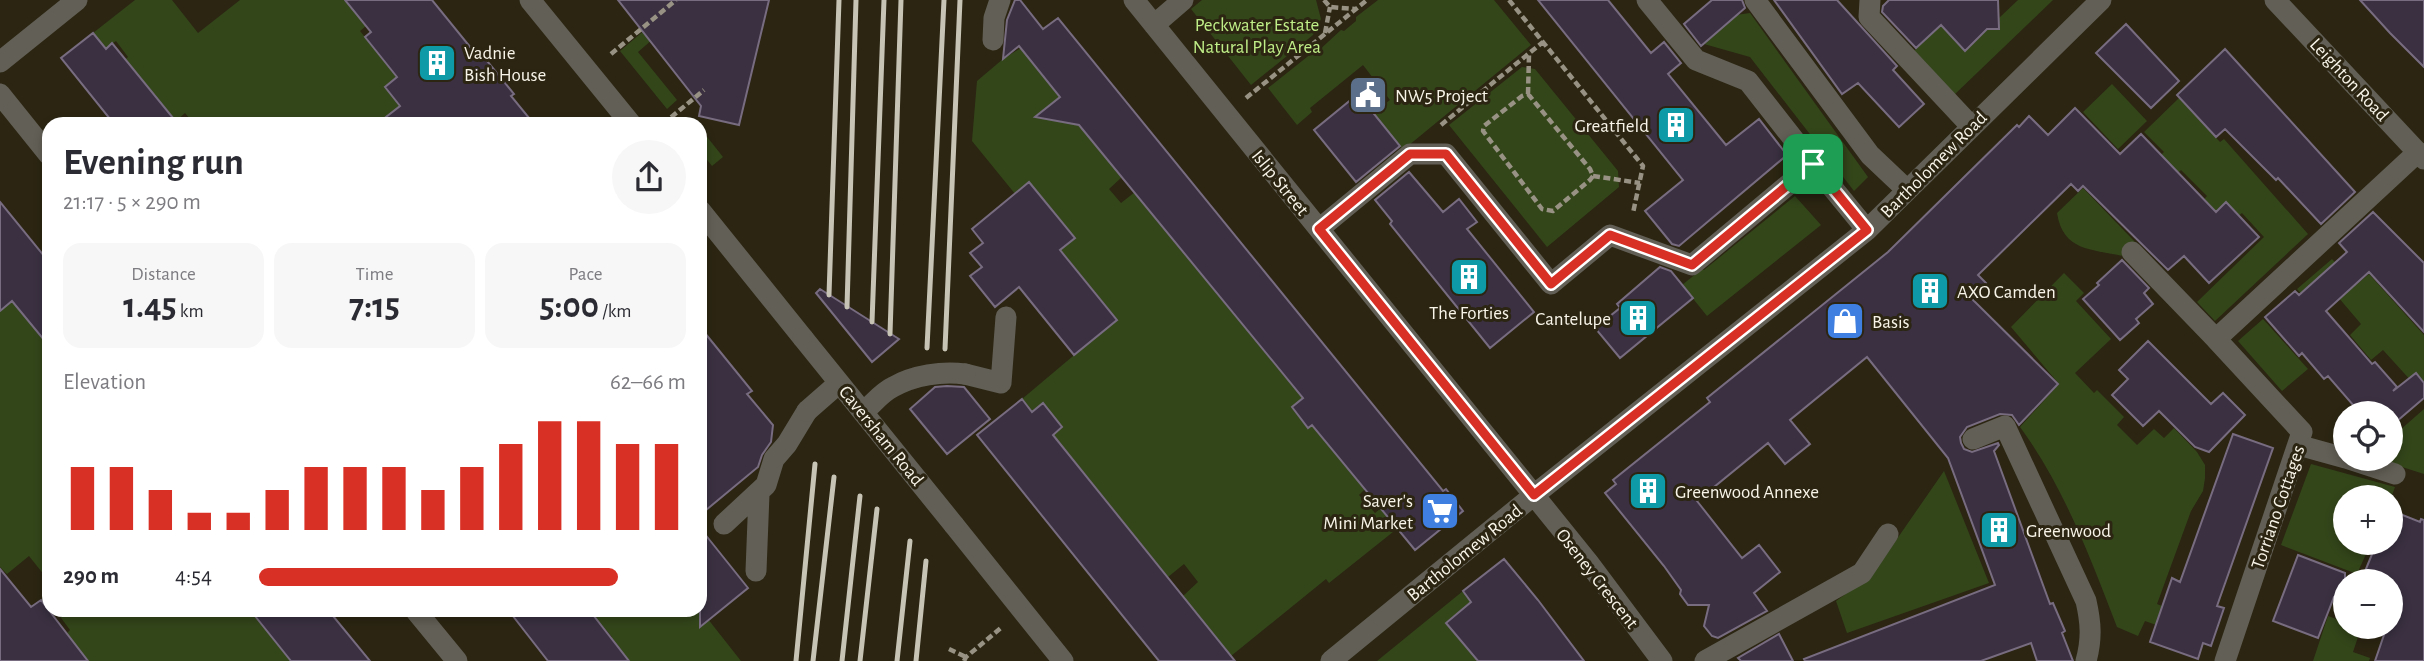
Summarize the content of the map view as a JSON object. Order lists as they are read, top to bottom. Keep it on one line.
{"streets":{"street":["Leighton Road","Bartholomew Road","Islip Street","Caversham Road","Torriano Cottages","Oseney Crescent"]},"crossings":[["Bartholomew Road","Islip Street"],["Bartholomew Road","Oseney Crescent"],["Islip Street","Oseney Crescent"]],"parks":["Peckwater Estate Natural Play Area"],"places":{"building":["Vadnie Bish House","Greatfield","The Forties","AXO Camden","Cantelupe","Greenwood Annexe","Greenwood"],"public building":["NW5 Project"],"shop":["Basis"],"supermarket":["Saver's Mini Market"]},"page":{"heading":["Evening run","21:17 · 5 × 290 m"],"stats":[["Distance","1.45 km"],["Time","7:15"],["Pace","5:00 /km"]],"chart":["Elevation","62–66 m"],"map_buttons":["+","−"],"list":[{"name":"290 m","note":"4:54"}]}}
